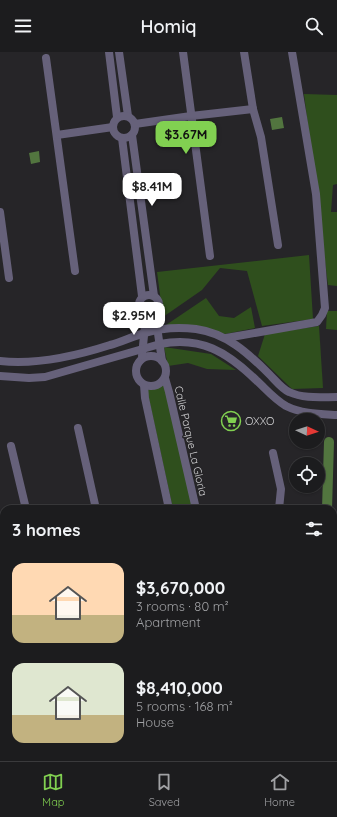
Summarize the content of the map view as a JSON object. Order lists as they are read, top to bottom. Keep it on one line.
{"streets":{"street":["Calle Parque La Gloria"]},"places":{"supermarket":["OXXO"]},"north":"right","page":{"header":"Homiq","price":["$3.67M","$8.41M","$2.95M"],"heading":"3 homes","list":[{"name":"$3,670,000","note":"3 rooms · 80 m² · Apartment"},{"name":"$8,410,000","note":"5 rooms · 168 m² · House"}],"tabs":["Map","Saved","Home"]}}
